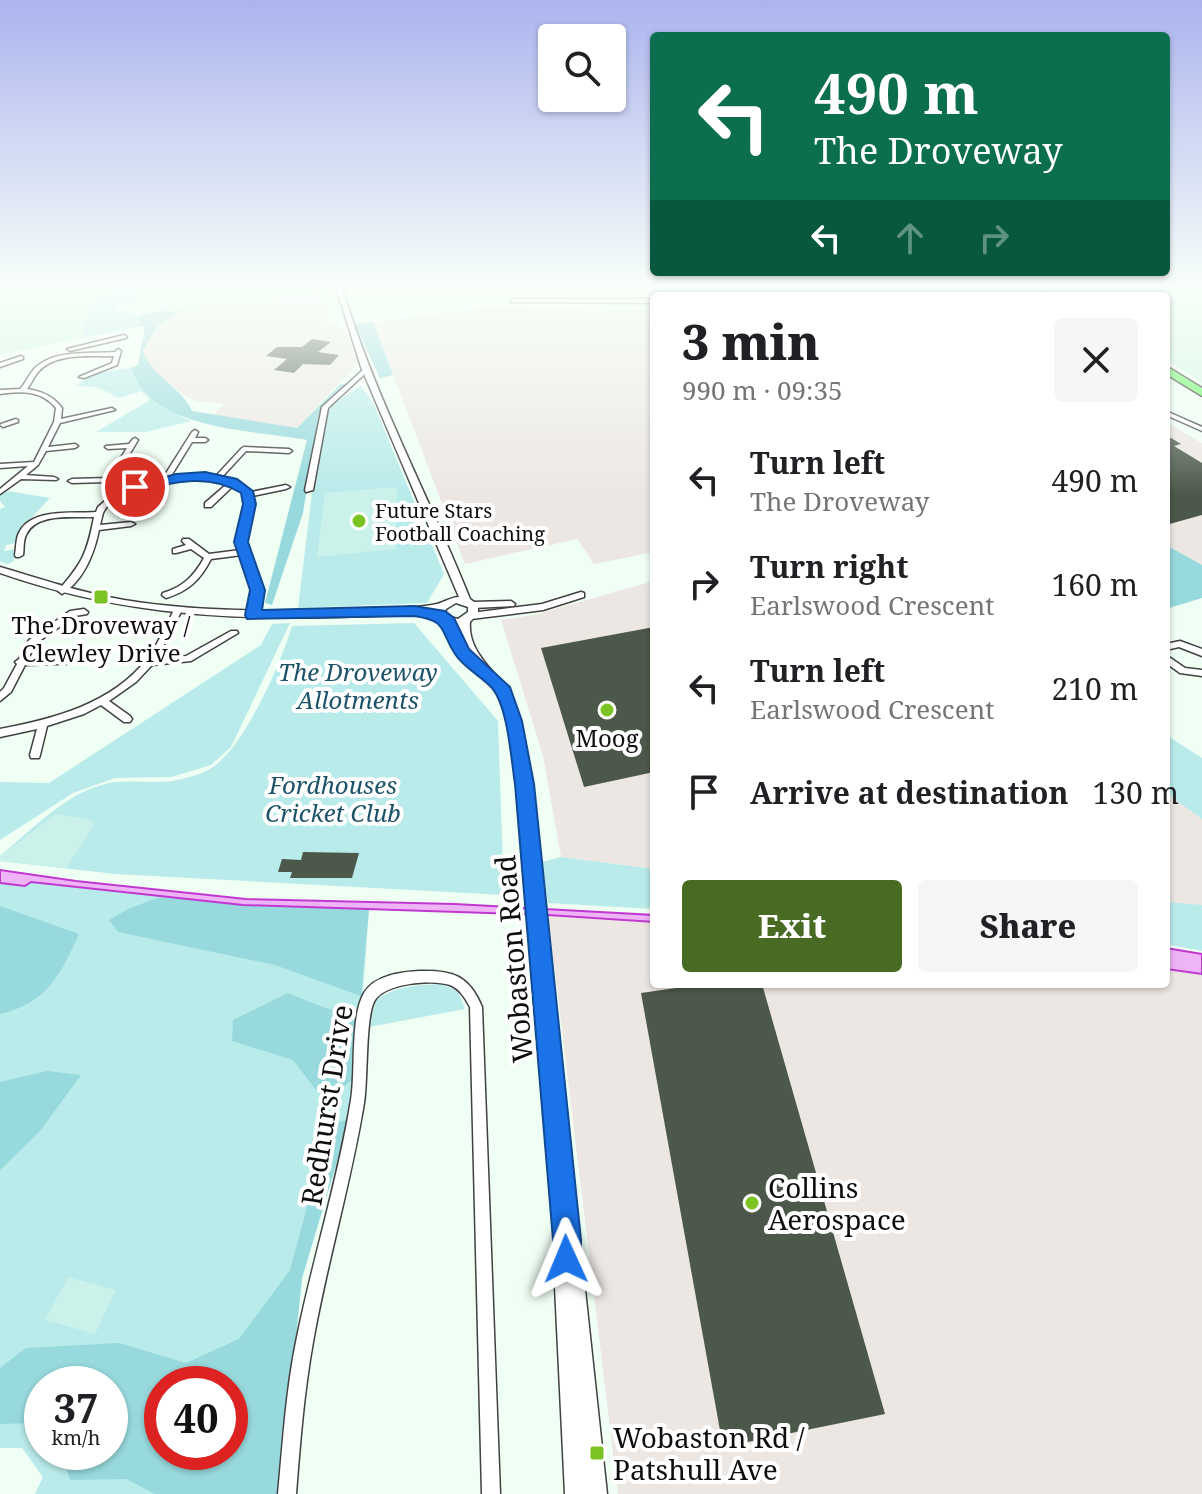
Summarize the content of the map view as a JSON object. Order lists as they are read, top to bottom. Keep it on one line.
{"streets":{"street":["Wobaston Road","Redhurst Drive"]},"parks":["The Droveway Allotments","Fordhouses Cricket Club"],"places":{"other":["Future Stars Football Coaching","Moog","Collins Aerospace"],"transit":["The Droveway / Clewley Drive","Wobaston Rd / Patshull Ave"]},"page":{"turn":["490 m","The Droveway"],"heading":["3 min","990 m · 09:35"],"list":[{"name":"Turn left","note":"The Droveway","value":"490 m"},{"name":"Turn right","note":"Earlswood Crescent","value":"160 m"},{"name":"Turn left","note":"Earlswood Crescent","value":"210 m"},{"name":"Arrive at destination","value":"130 m"}],"buttons":["Exit","Share"],"speed":"37 km/h","limit":"40"}}
